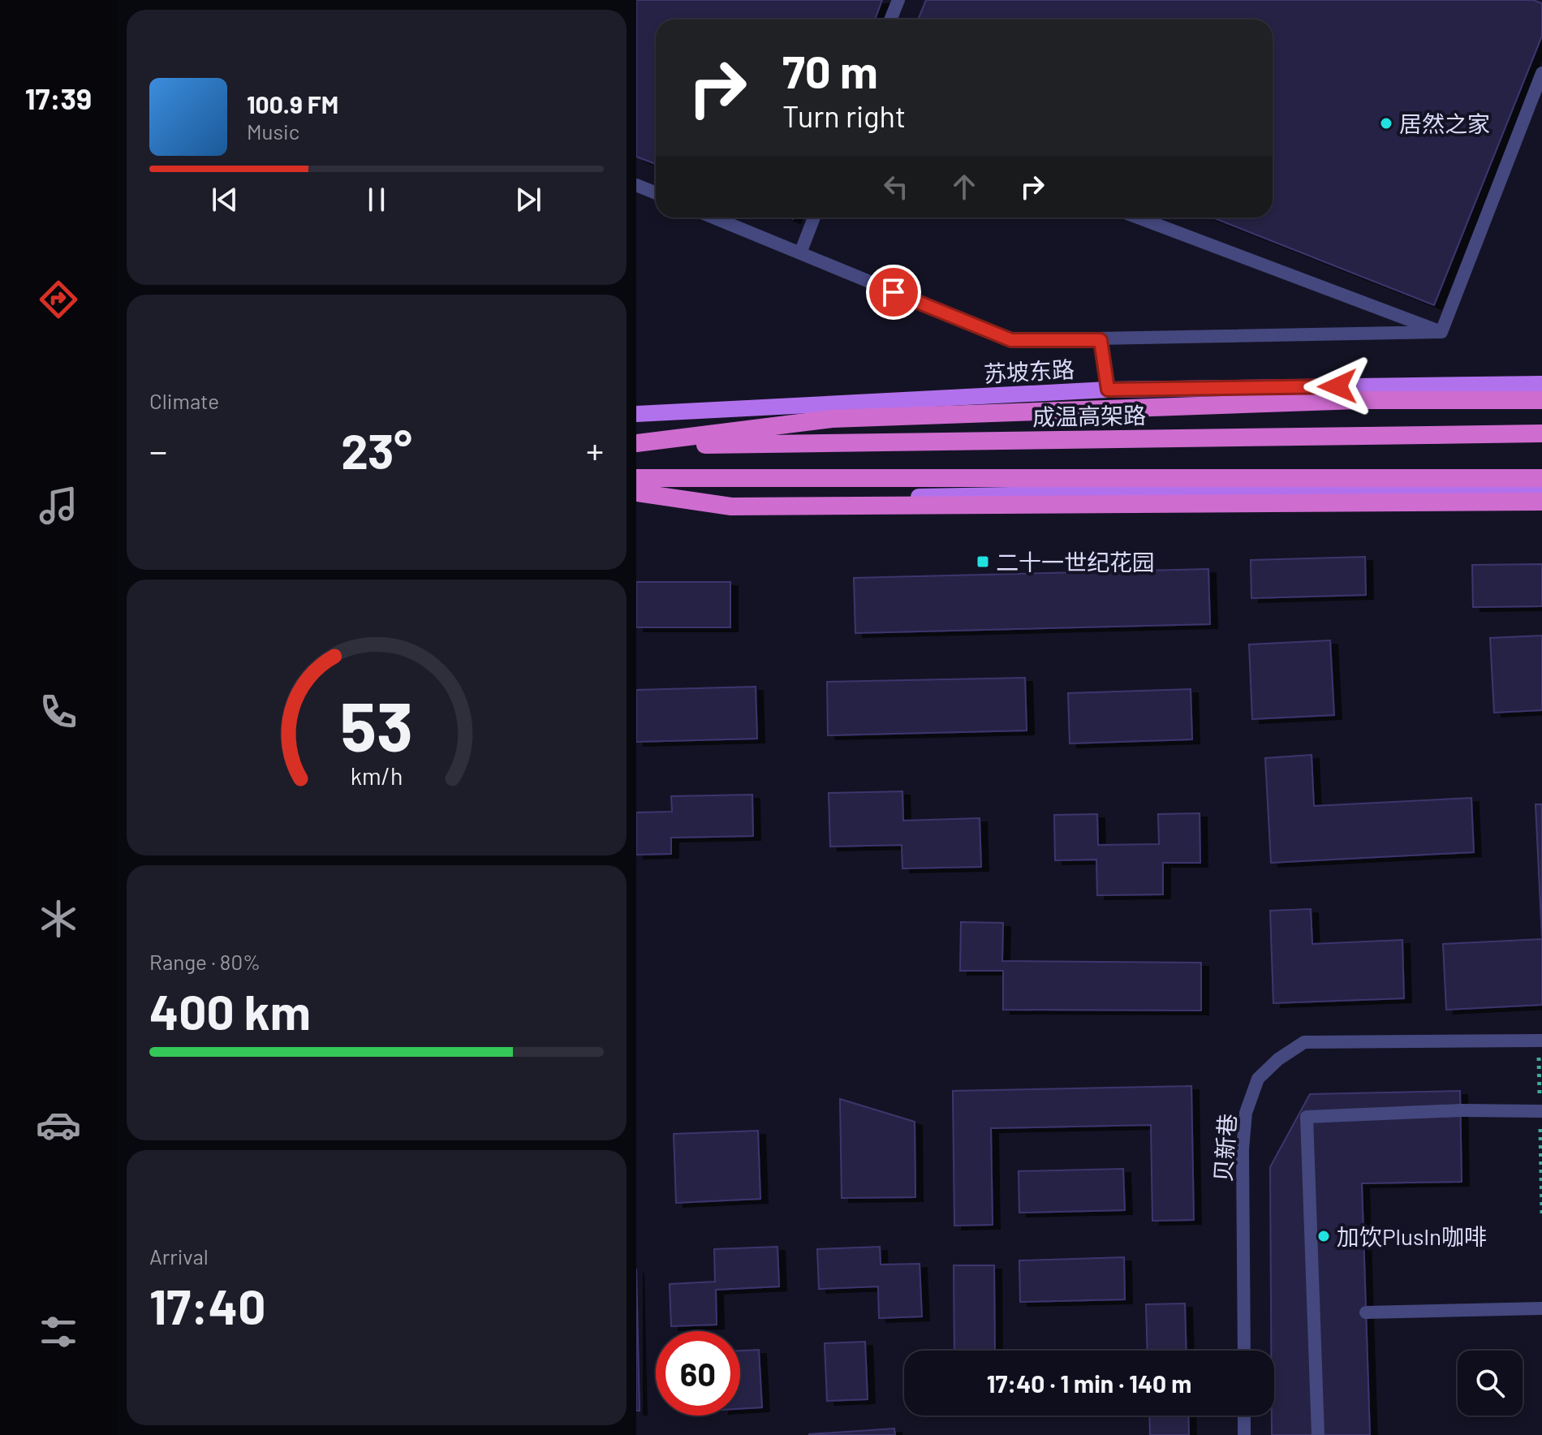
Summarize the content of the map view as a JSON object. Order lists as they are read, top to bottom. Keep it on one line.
{"streets":{"highway":["成温高架路"],"main road":["苏坡东路"],"street":["贝新巷"]},"places":{"other":["居然之家","加饮Plusln咖啡"],"transit":["二十一世纪花园"]},"page":{"tabs":"17:39","turn":["70 m","Turn right"],"song":["100.9 FM","Music"],"tile":["Climate",["Range · 80%","400 km"],["Arrival","17:40"]],"heat":["−","23°","+"],"limit":"60","trip":"17:40 · 1 min · 140 m","gauge":["53","km/h"]}}
